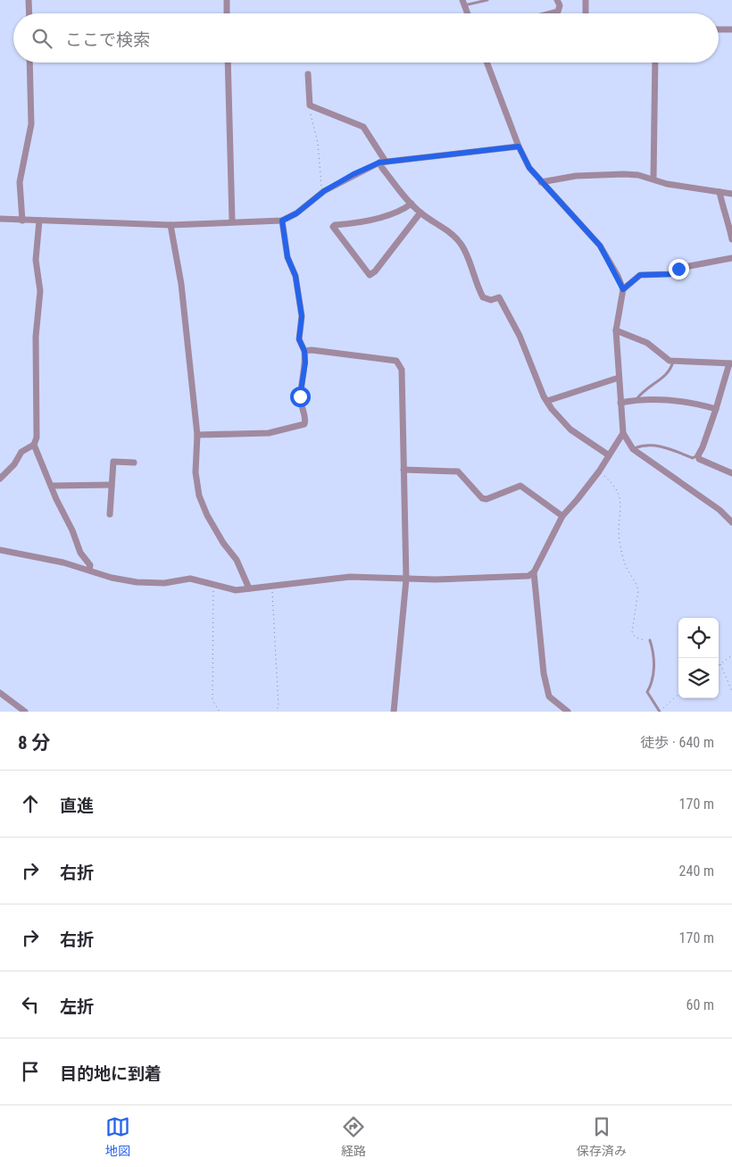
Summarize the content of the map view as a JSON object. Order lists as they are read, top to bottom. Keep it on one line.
{"page":{"search":"ここで検索","heading":["8 分","徒歩 · 640 m"],"list":[["直進","170 m"],["右折","240 m"],["右折","170 m"],["左折","60 m"],"目的地に到着"],"nav":["地図","経路","保存済み"]}}
